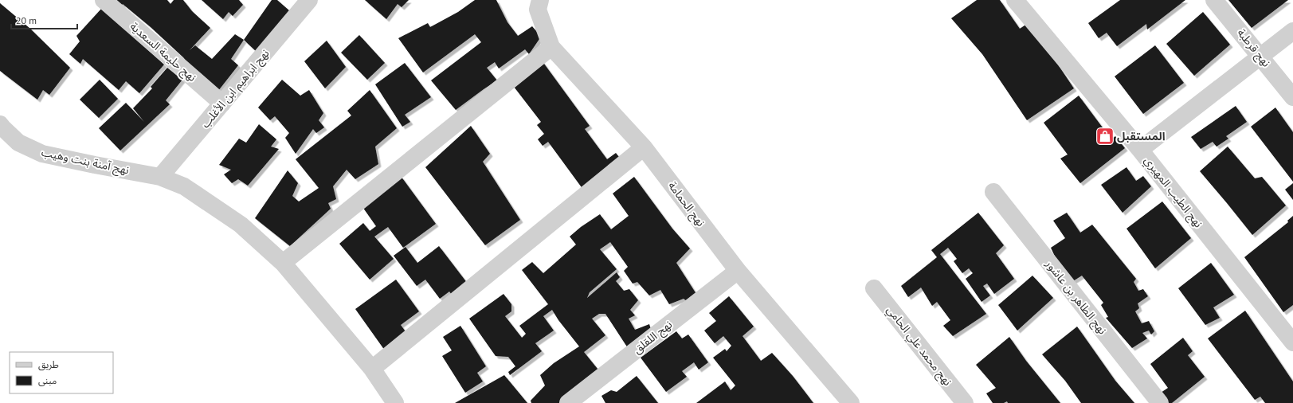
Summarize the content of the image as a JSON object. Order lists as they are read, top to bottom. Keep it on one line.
{"streets":{"street":["نهج قرطبة","نهج حليمة السعدية","نهج ابراهيم ابن الأغلب","نهج آمنة بنت وهيب","نهج الطيب المهيري","نهج الحمامة","نهج الطاهر بن عاشور","نهج اللقلق","نهج محمد علي الحامي"]},"crossings":[["نهج حليمة السعدية","نهج ابراهيم ابن الأغلب"],["نهج ابراهيم ابن الأغلب","نهج آمنة بنت وهيب"],["نهج الحمامة","نهج اللقلق"]],"places":{"shop":["المستقبل"]},"legend":["طريق","مبنى"],"scale_bar":"20 m"}
